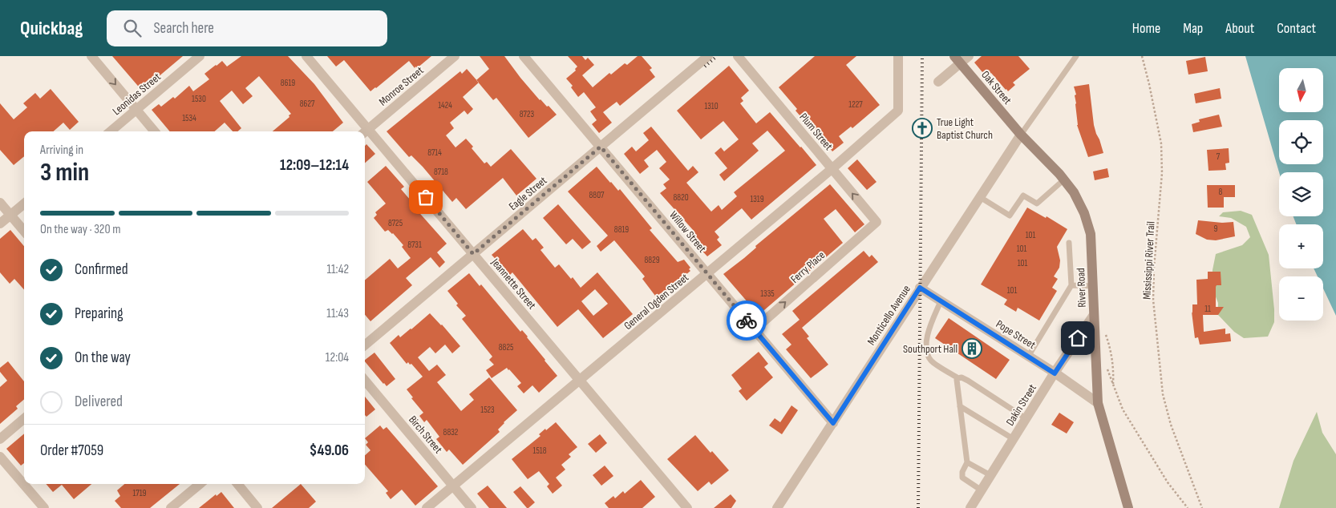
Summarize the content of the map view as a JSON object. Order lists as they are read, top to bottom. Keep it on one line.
{"streets":{"main road":["Oak Street","River Road"],"street":["Monroe Street","Leonidas Street","Plum Street","Eagle Street","Willow Street","Ferry Place","Jeannette Street","General Ogden Street","Monticello Avenue","Pope Street","Dakin Street","Birch Street"],"path":["Mississippi River Trail"]},"crossings":[["Monroe Street","Jeannette Street"],["Oak Street","River Road"],["Oak Street","Monticello Avenue"],["Plum Street","Ferry Place"],["Plum Street","General Ogden Street"],["Eagle Street","Willow Street"],["Eagle Street","Jeannette Street"],["Willow Street","Ferry Place"],["Willow Street","General Ogden Street"],["Willow Street","Monticello Avenue"],["Jeannette Street","General Ogden Street"],["River Road","Monticello Avenue"],["River Road","Pope Street"],["River Road","Dakin Street"],["General Ogden Street","Birch Street"],["Monticello Avenue","Pope Street"],["Pope Street","Dakin Street"]],"one_way":["Ferry Place"],"places":{"church":["True Light Baptist Church"],"building":["Southport Hall"]},"house_numbers":["8619","1530","8627","1227","1424","1310","8723","1534","8714","7","8718","8","8807","8820","1319","8725","9","8819","101","8731","101","8829","101","101","1335","11","8825","1523","8832","1518","1719"],"north":"bottom","page":{"header":"Quickbag","search":"Search here","nav":["Home","Map","About","Contact"],"map_buttons":["+","−"],"heading":["3 min","Arriving in","12:09–12:14"],"panel":["Order #7059","$49.06"],"bar":"On the way · 320 m","list":[["Confirmed","11:42"],["Preparing","11:43"],["On the way","12:04"],"Delivered"]}}
